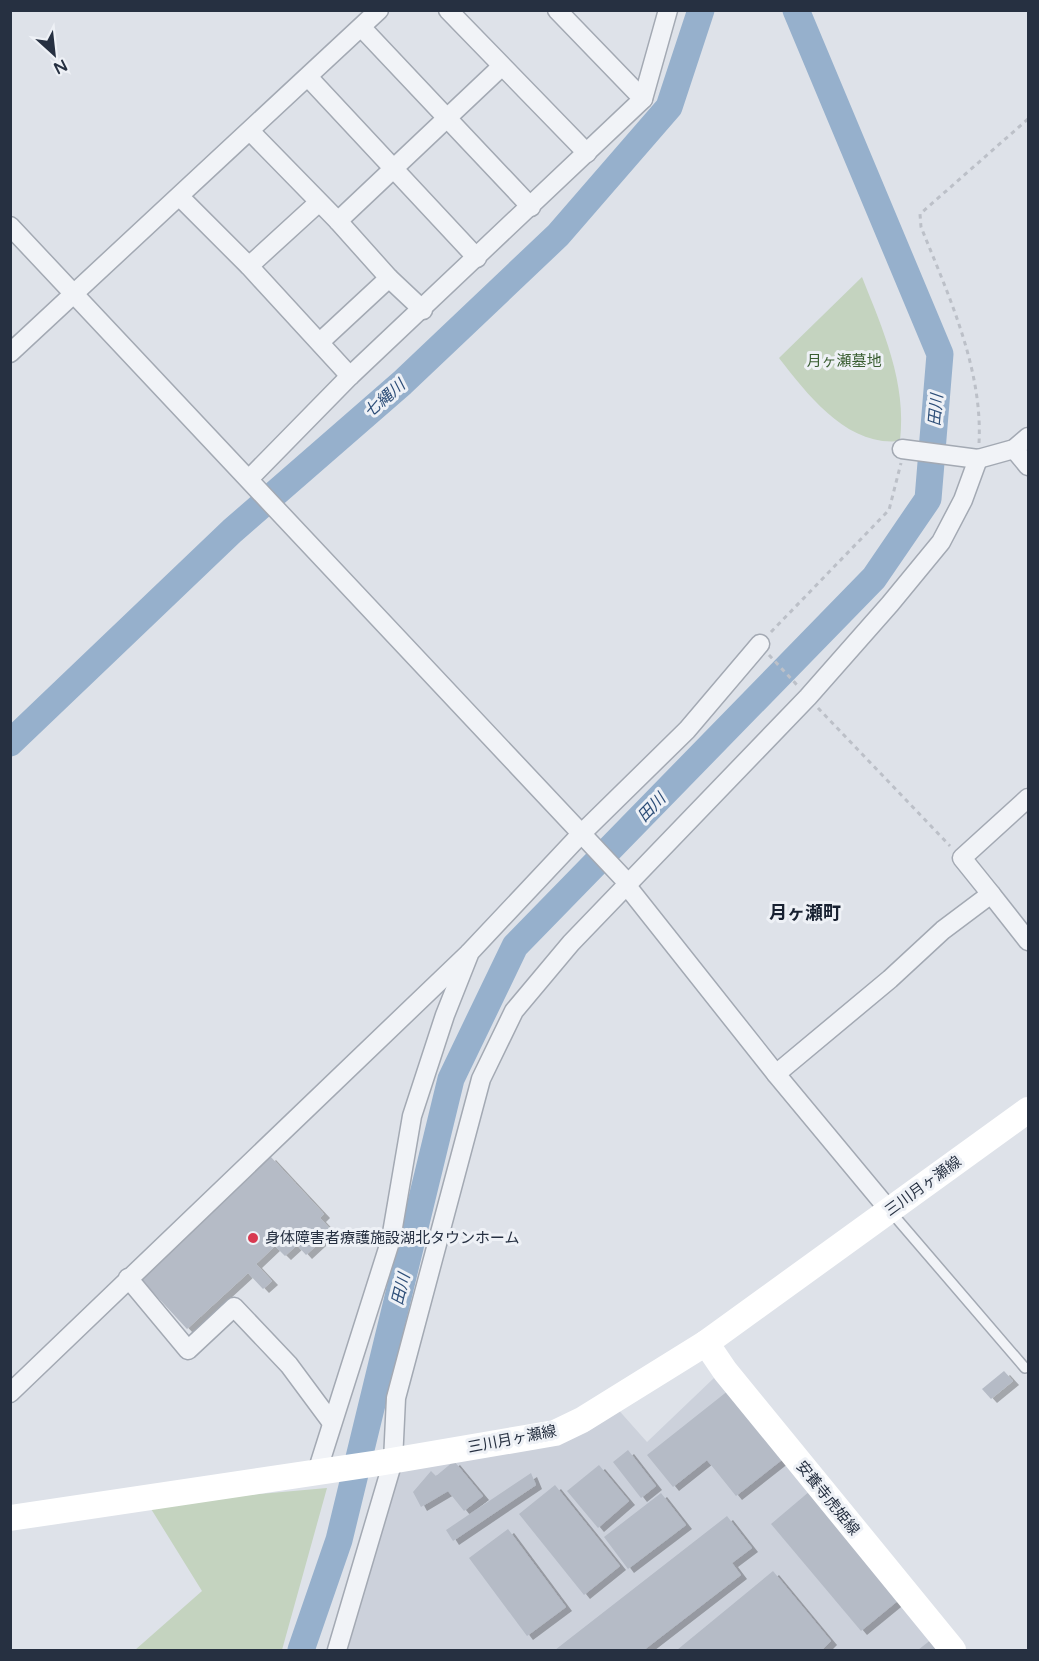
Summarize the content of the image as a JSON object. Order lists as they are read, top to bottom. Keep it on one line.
{"streets":{"main road":["三川月ヶ瀬線","安養寺虎姫線"]},"crossings":[["三川月ヶ瀬線","安養寺虎姫線"]],"districts":["月ヶ瀬町"],"water":["七縄川","田川"],"parks":["月ヶ瀬墓地"],"places":["身体障害者療護施設湖北タウンホーム"],"north":"bottom right"}
